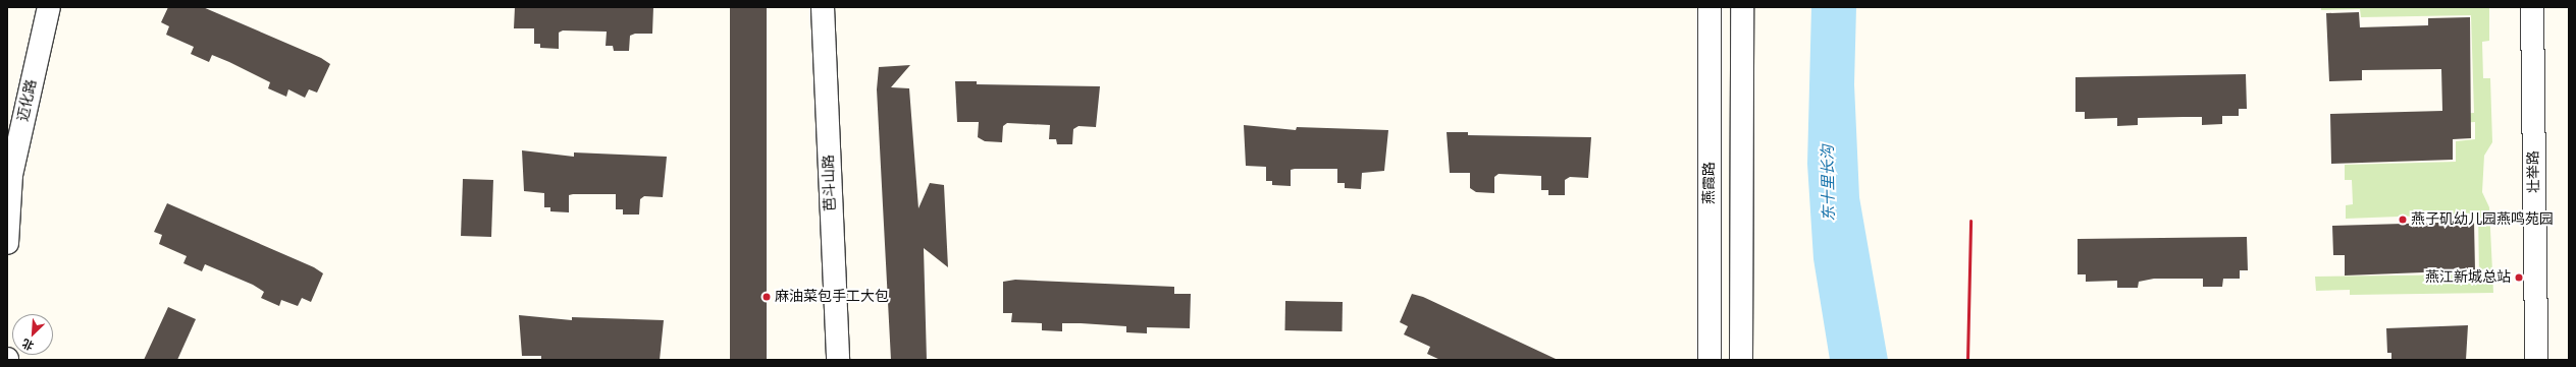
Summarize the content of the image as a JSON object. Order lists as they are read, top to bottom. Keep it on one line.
{"streets":{"street":["迈化路","壮举路","芭斗山路","燕霞路"]},"water":["东十里长沟"],"places":["燕子矶幼儿园燕鸣苑园","燕江新城总站","麻油菜包手工大包"],"north":"bottom left"}
